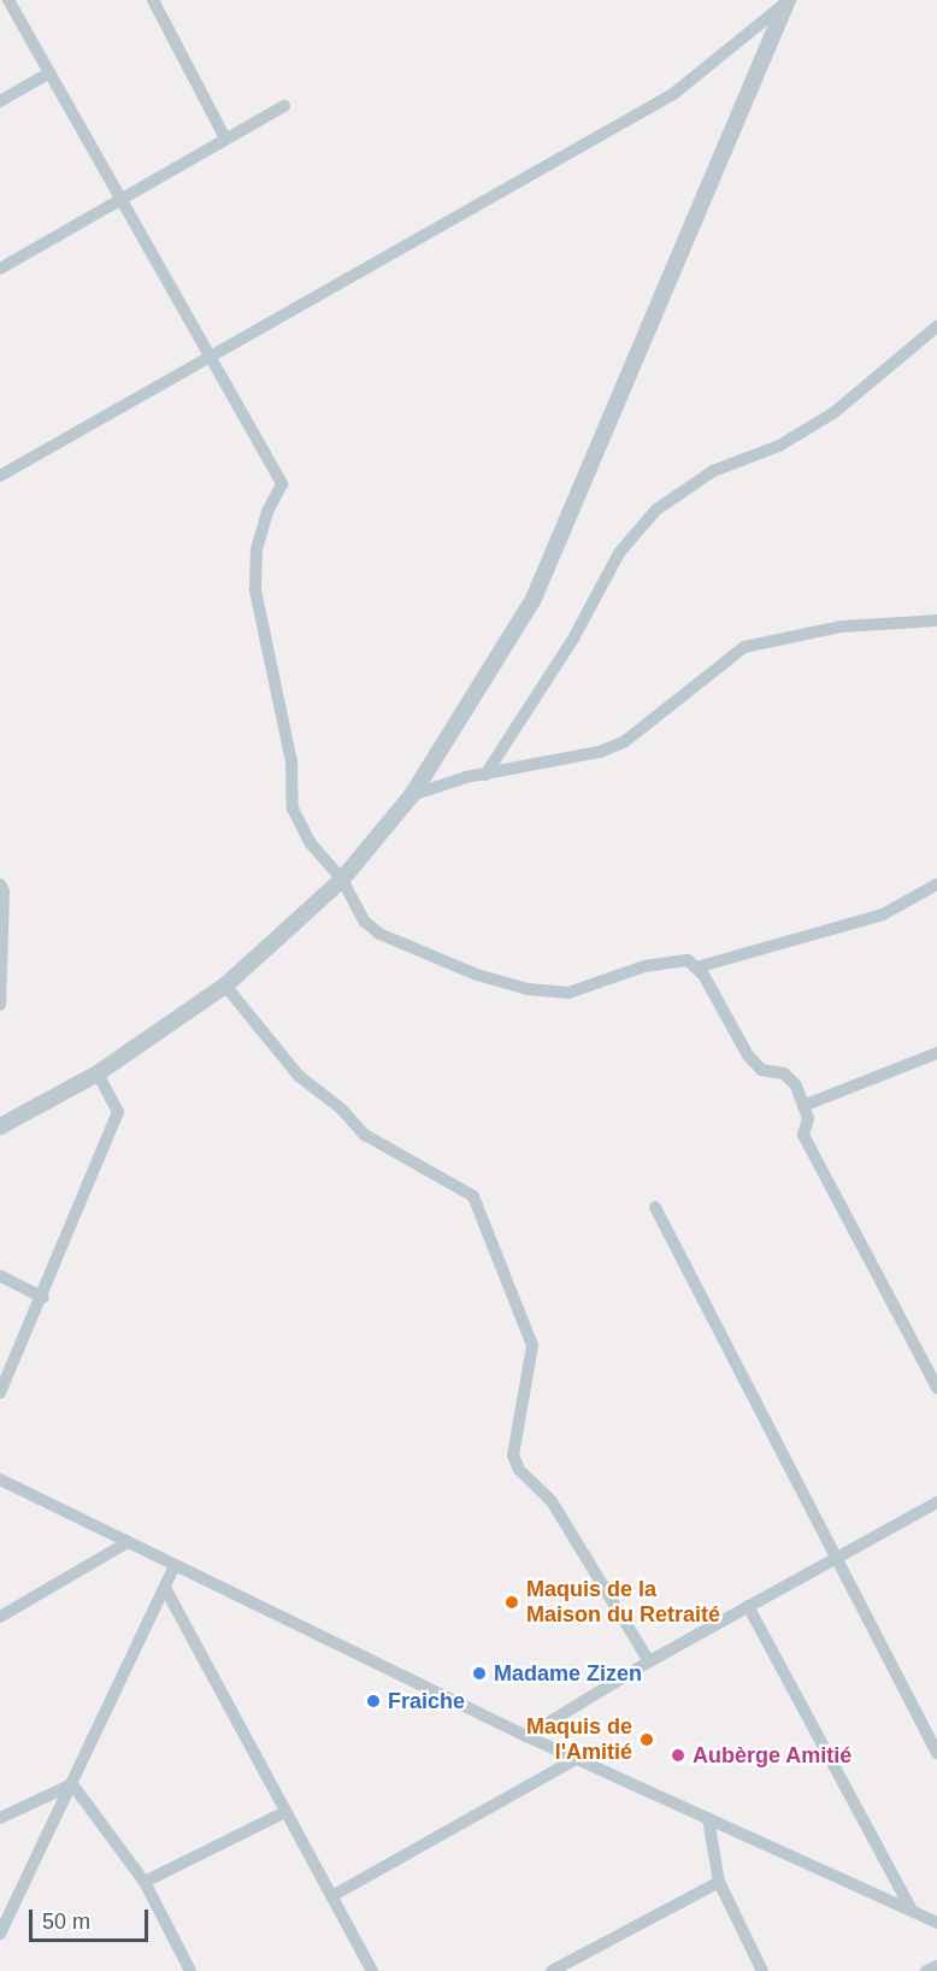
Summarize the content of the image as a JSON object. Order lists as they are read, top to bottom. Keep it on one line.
{"places":["Maquis de la Maison du Retraité","Madame Zizen","Fraiche","Maquis de l'Amitié","Aubèrge Amitié"],"scale_bar":"50 m"}
